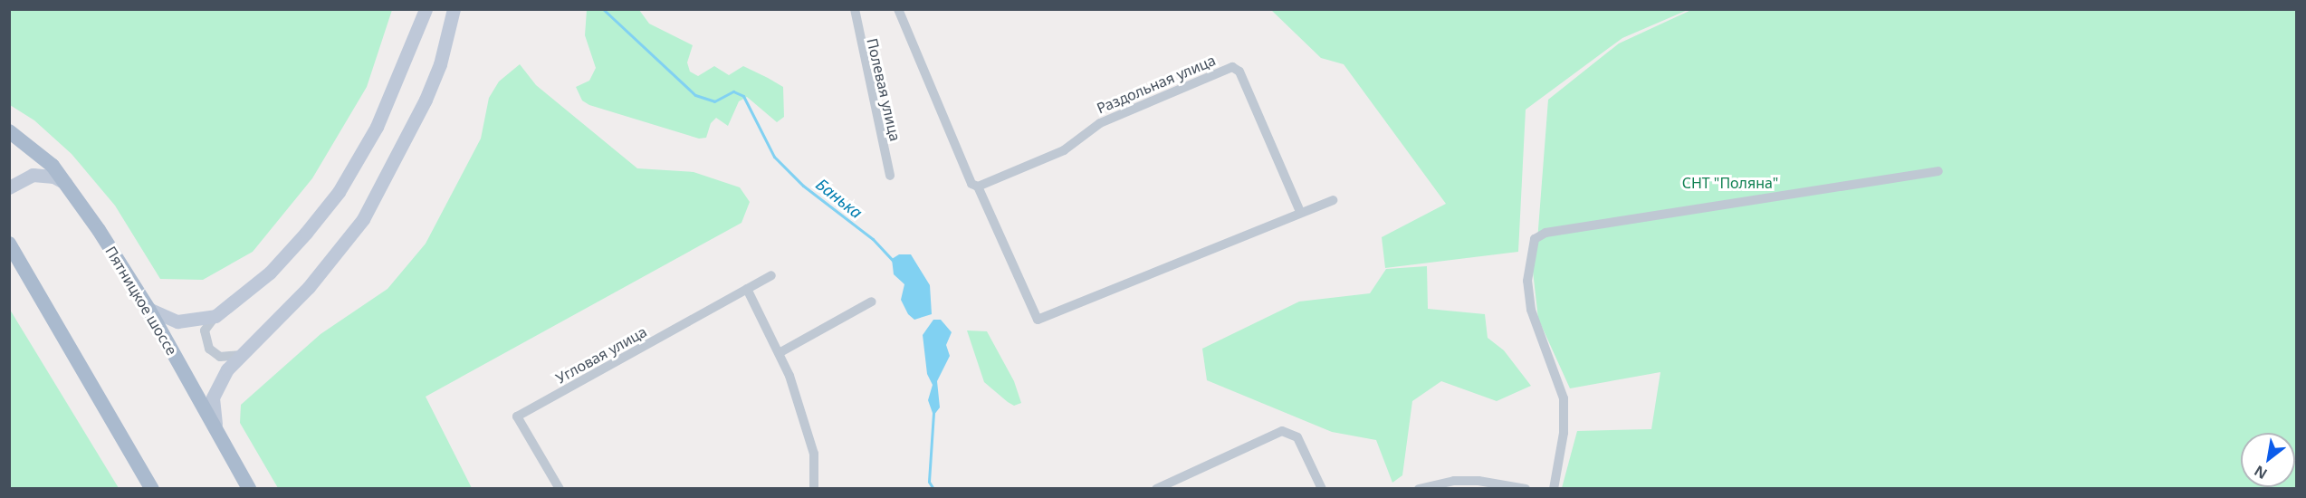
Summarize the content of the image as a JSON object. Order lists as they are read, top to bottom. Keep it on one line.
{"streets":{"main road":["Пятницкое шоссе"],"street":["Раздольная улица","Полевая улица","Угловая улица"]},"water":["Банька"],"parks":["СНТ \"Поляна\""],"north":"bottom left"}
